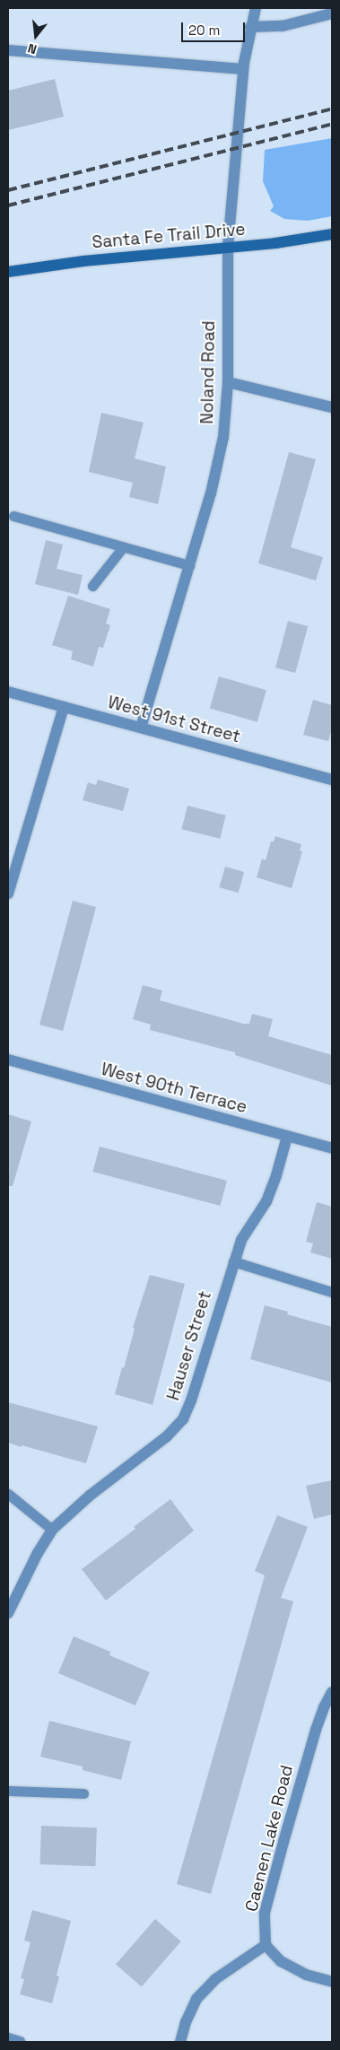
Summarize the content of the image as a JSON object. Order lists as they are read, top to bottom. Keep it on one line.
{"streets":{"main road":["Santa Fe Trail Drive"],"street":["Noland Road","West 91st Street","West 90th Terrace","Hauser Street","Caenen Lake Road"]},"crossings":[["Santa Fe Trail Drive","Noland Road"],["Noland Road","West 91st Street"],["West 90th Terrace","Hauser Street"]],"scale_bar":"20 m","north":"bottom"}
